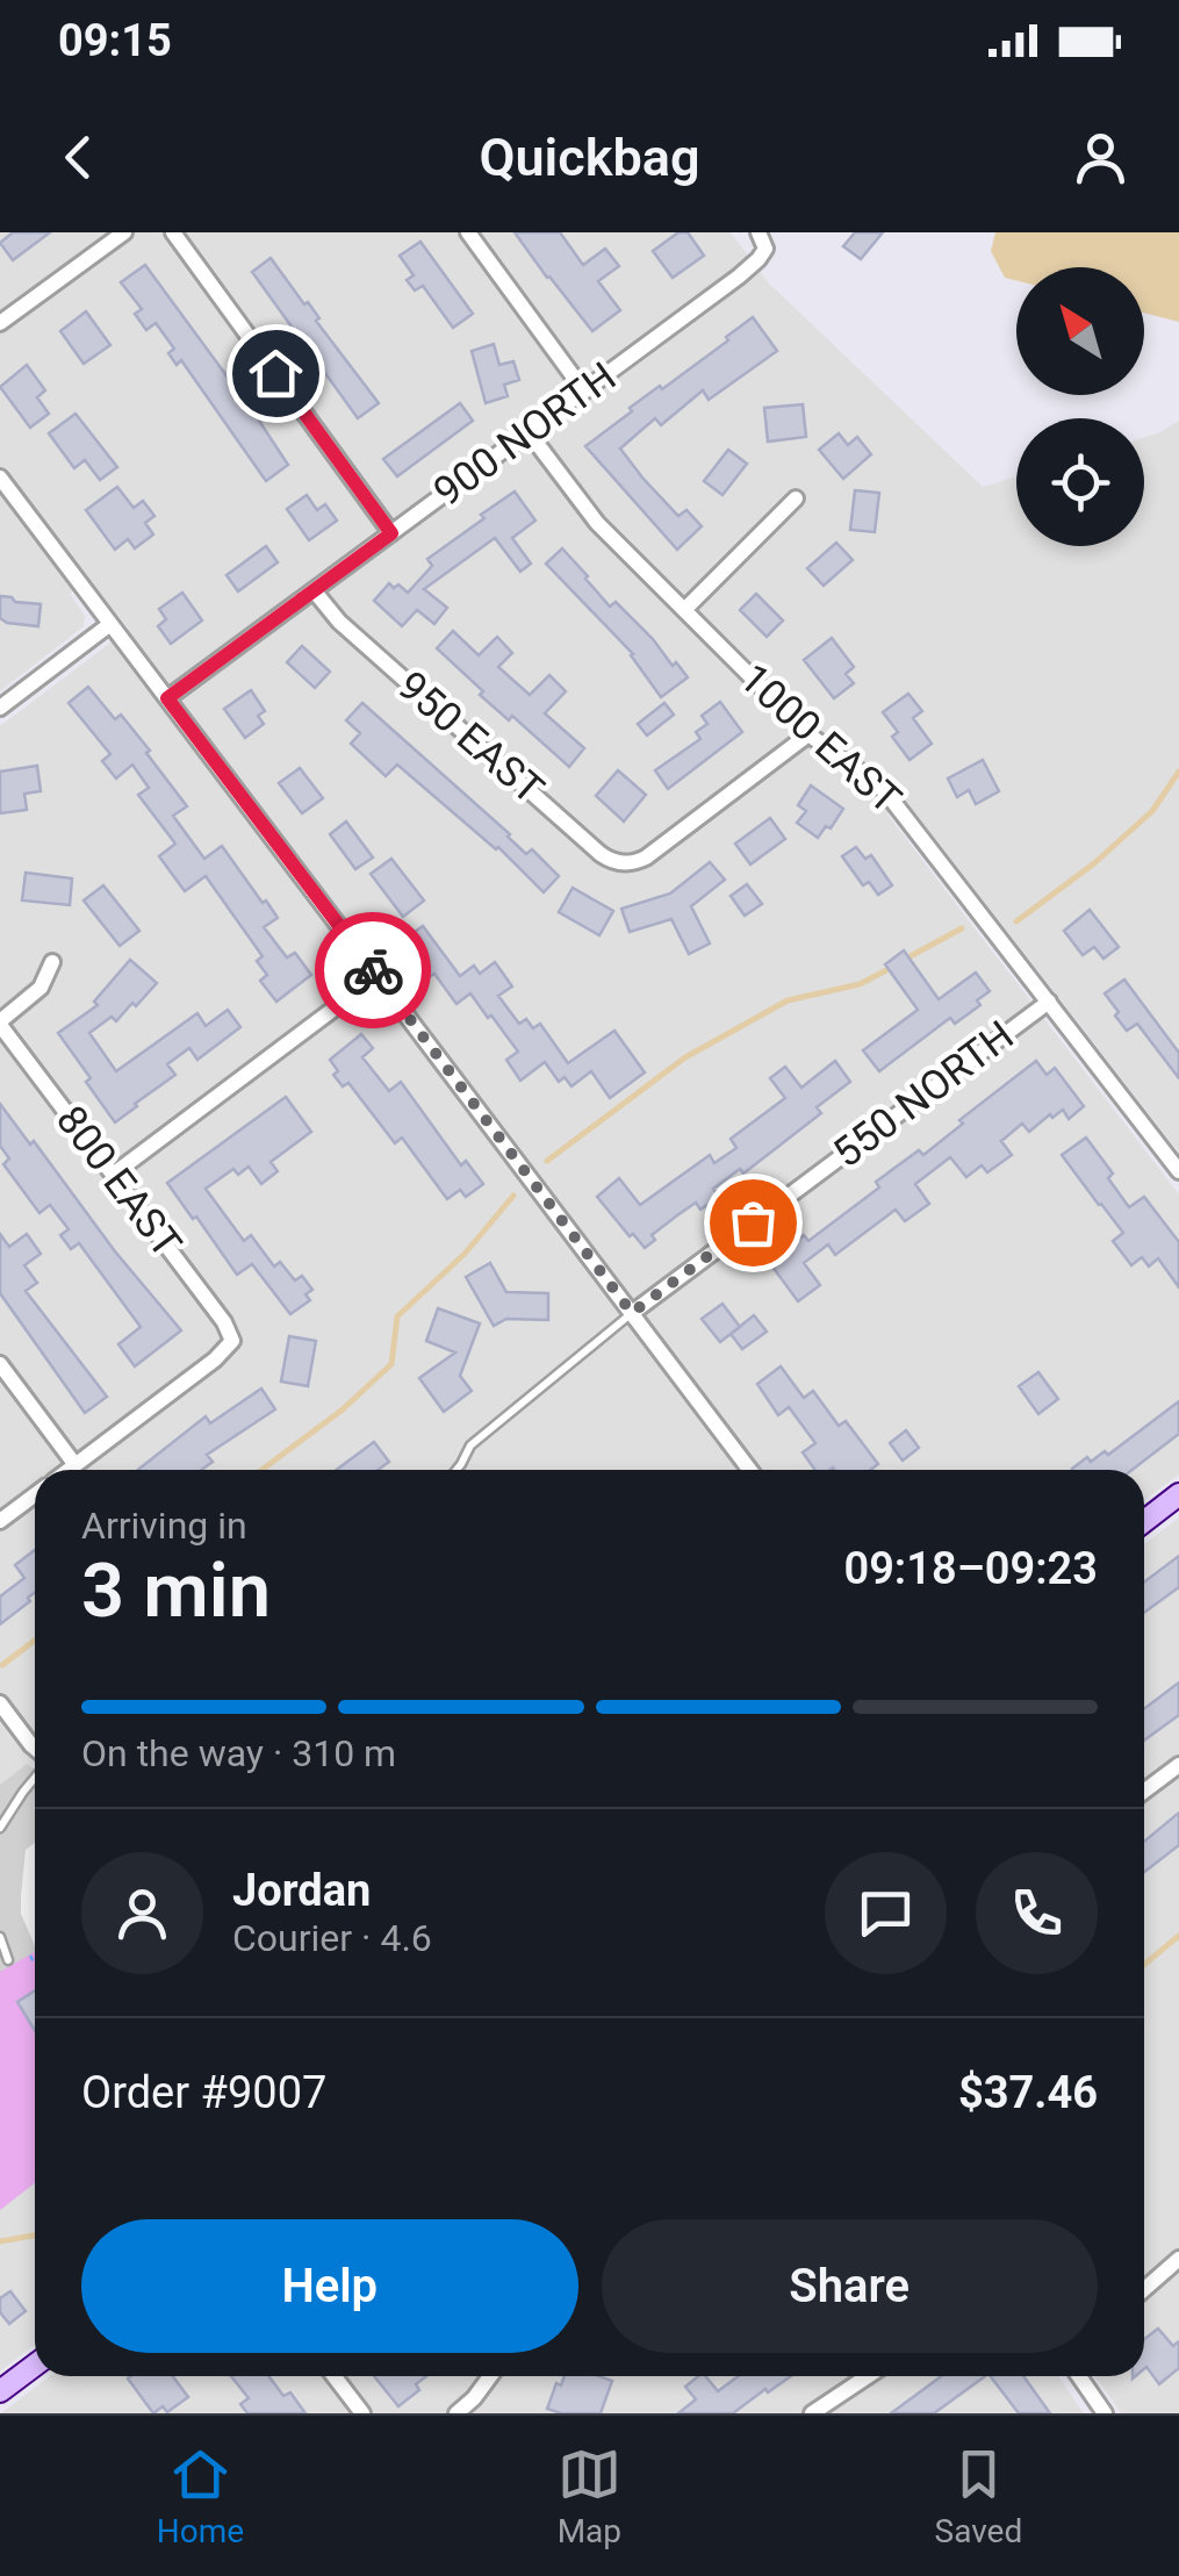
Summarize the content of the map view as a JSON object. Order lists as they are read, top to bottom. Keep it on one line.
{"streets":{"street":["900 NORTH","950 EAST","1000 EAST","550 NORTH","800 EAST"]},"crossings":[["900 NORTH","950 EAST"],["900 NORTH","1000 EAST"],["950 EAST","1000 EAST"],["1000 EAST","550 NORTH"]],"north":"top left","page":{"status":"09:15","header":"Quickbag","heading":["3 min","Arriving in","09:18–09:23"],"panel":["Jordan","Courier · 4.6","Order #9007","$37.46"],"bar":"On the way · 310 m","buttons":["Help","Share"],"tabs":["Home","Map","Saved"]}}
